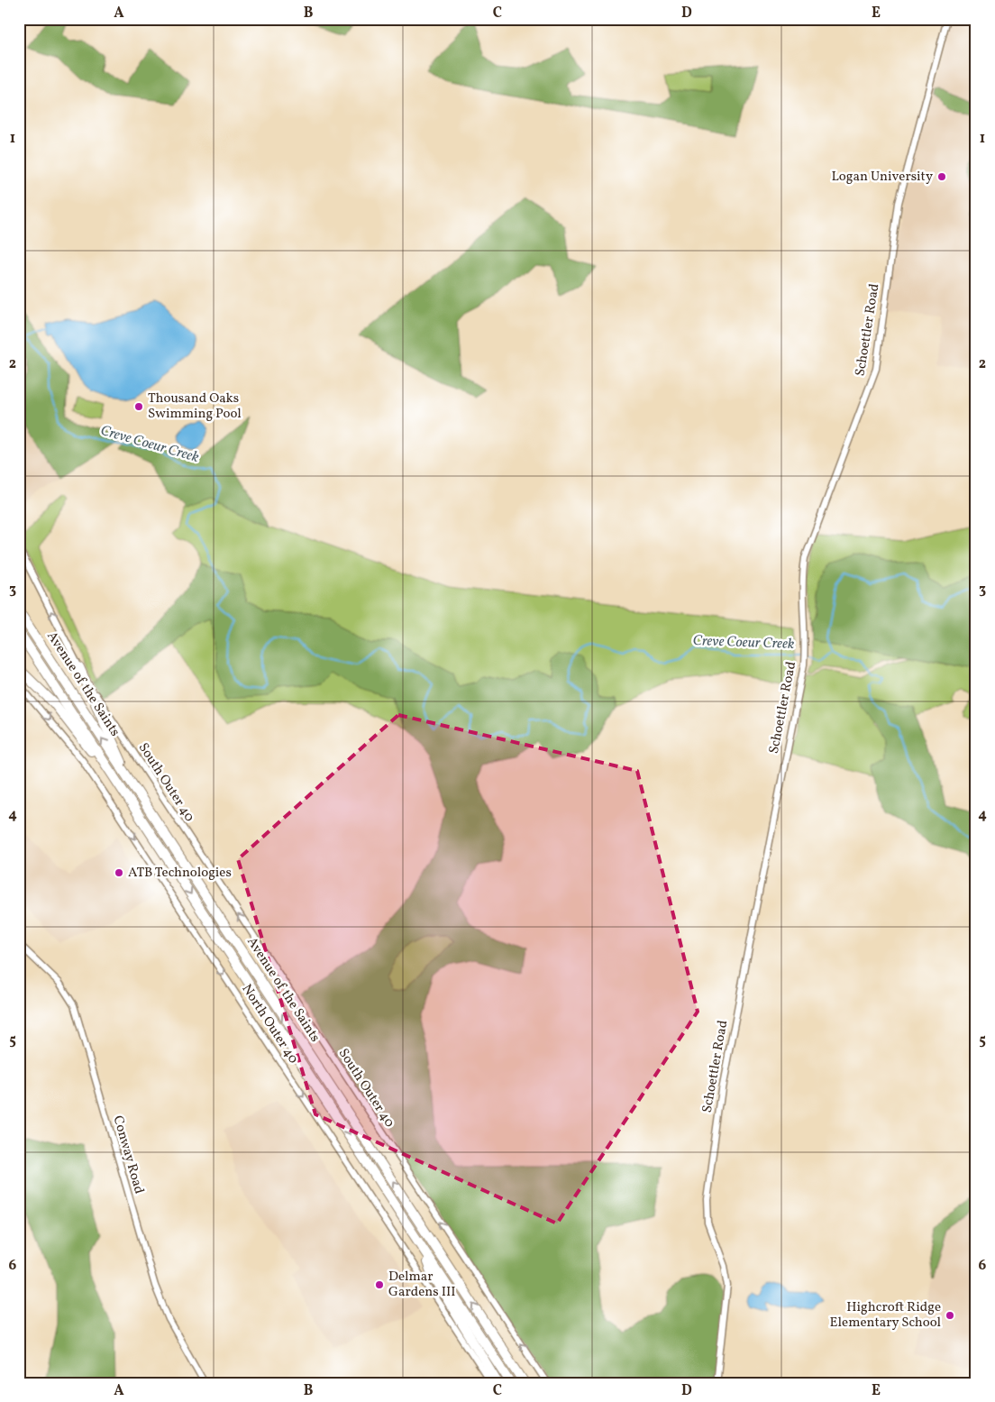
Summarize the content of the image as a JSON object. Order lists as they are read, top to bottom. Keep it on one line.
{"streets":{"highway":["Avenue of the Saints"],"street":["Schoettler Road","South Outer 40","North Outer 40","Conway Road"]},"one_way":["South Outer 40","North Outer 40"],"water":["Creve Coeur Creek"],"places":["Logan University","Thousand Oaks Swimming Pool","ATB Technologies","Delmar Gardens III","Highcroft Ridge Elementary School"],"grid":{"columns":["A","B","C","D","E"],"rows":["1","2","3","4","5","6"]}}
